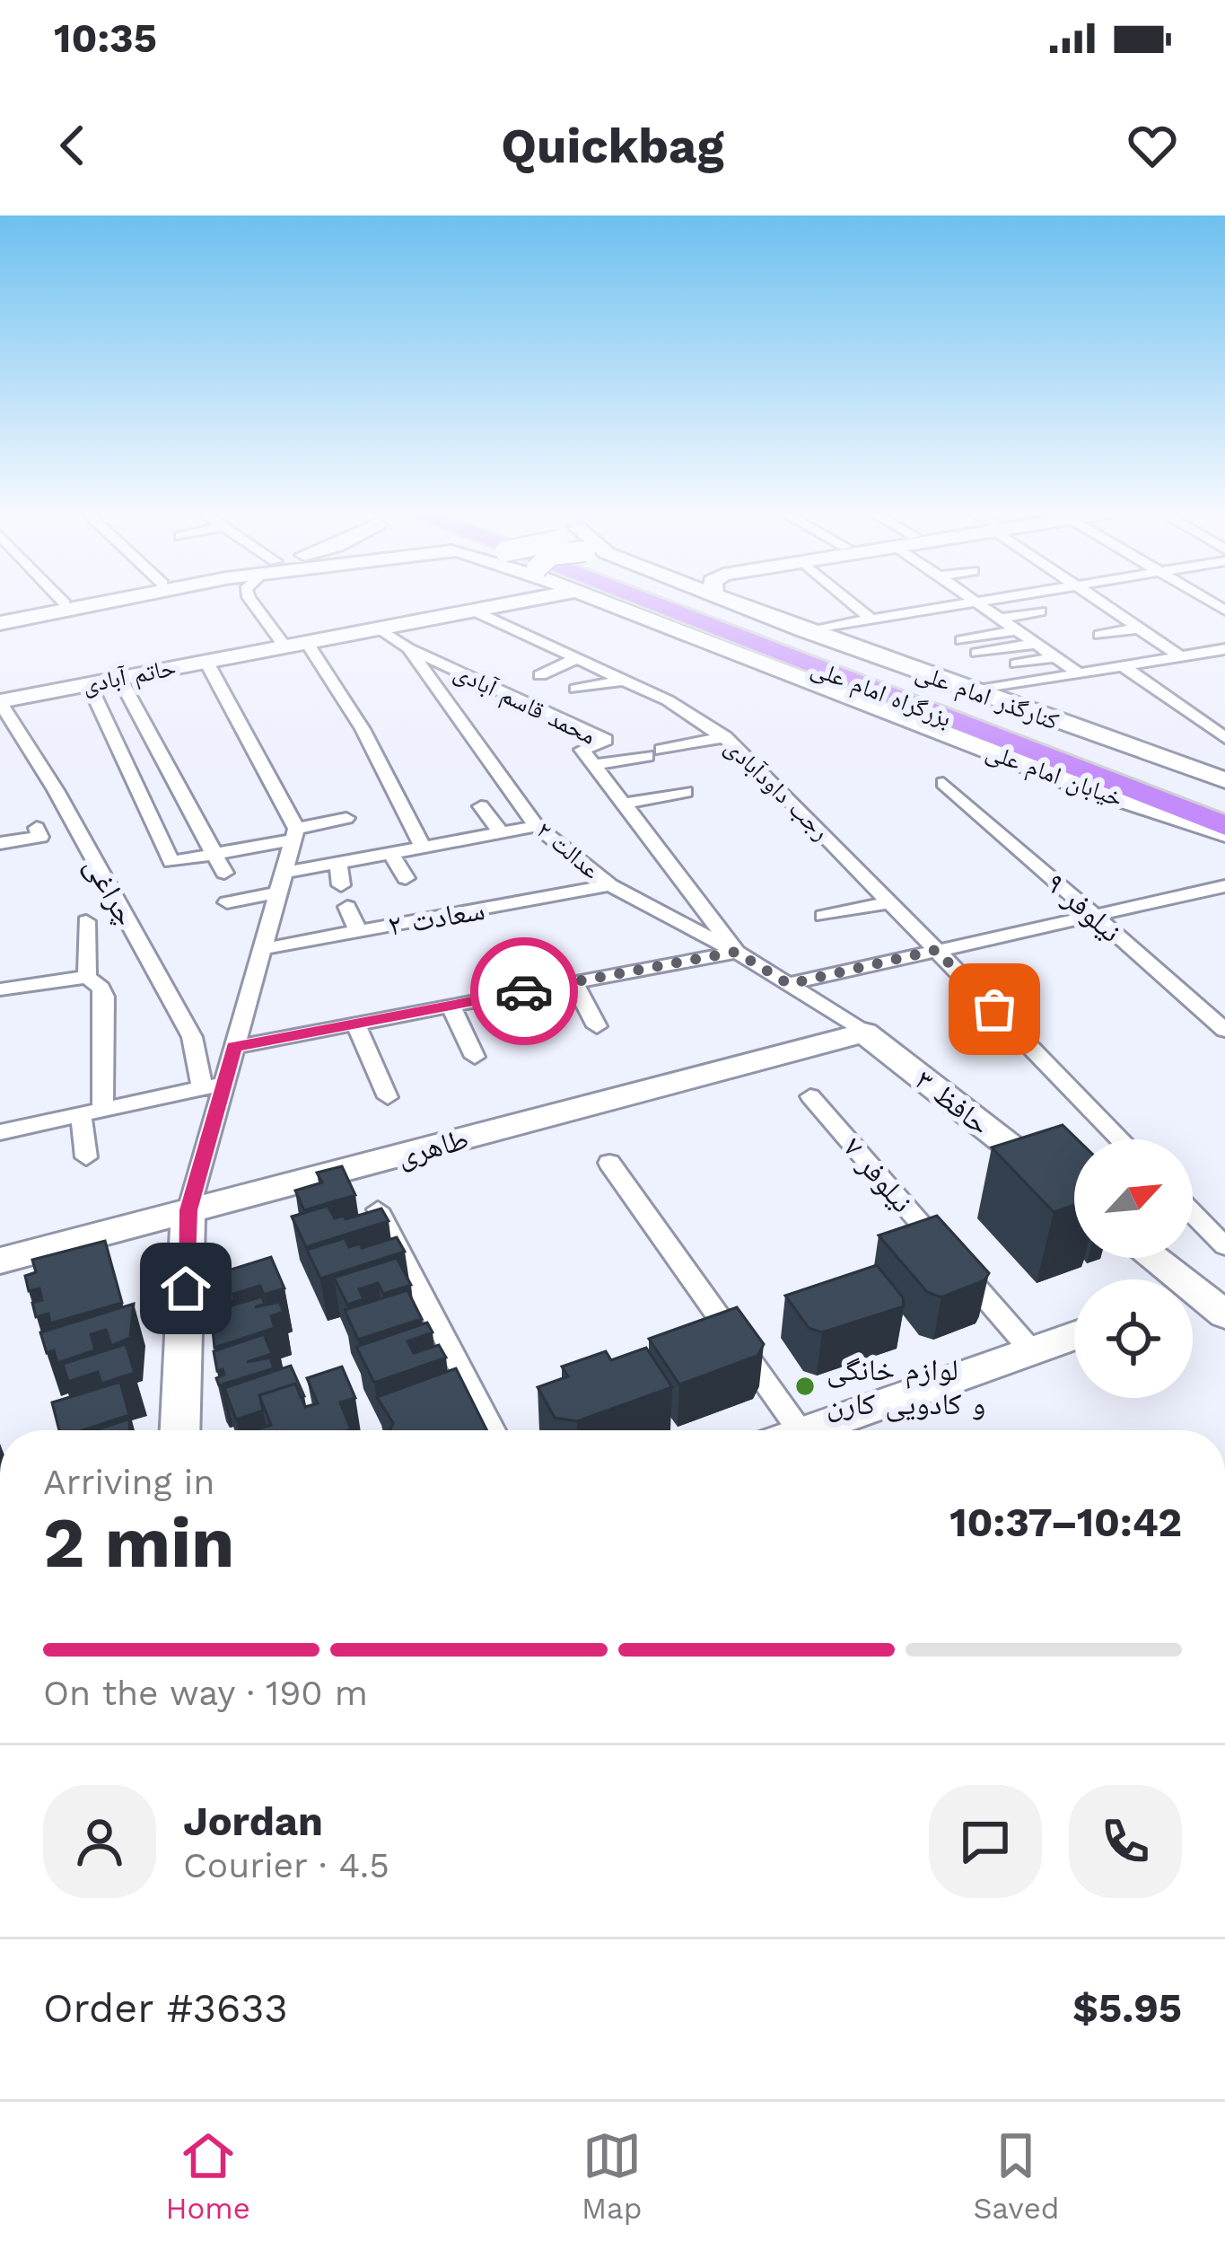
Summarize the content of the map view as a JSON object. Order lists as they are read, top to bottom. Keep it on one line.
{"streets":{"highway":["بزرگراه امام علی"],"main road":["حاتم آبادی","کنارگذر امام علی","خیابان امام علی","حافظ ۳","طاهری"],"street":["محمد قاسم آبادی","رجب داودآبادی","عدالت ۲","چراغی","نیلوفر ۹","سعادت ۲","نیلوفر ۷"]},"crossings":[["حاتم آبادی","محمد قاسم آبادی"],["حاتم آبادی","رجب داودآبادی"],["حاتم آبادی","چراغی"],["محمد قاسم آبادی","عدالت ۲"],["عدالت ۲","سعادت ۲"],["عدالت ۲","حافظ ۳"],["عدالت ۲","طاهری"],["حافظ ۳","طاهری"]],"places":["لوازم خانگی و کادویی کارن"],"north":"top right","page":{"status":"10:35","header":"Quickbag","heading":["2 min","Arriving in","10:37–10:42"],"panel":["Jordan","Courier · 4.5","Order #3633","$5.95"],"bar":"On the way · 190 m","tabs":["Home","Map","Saved"]}}
